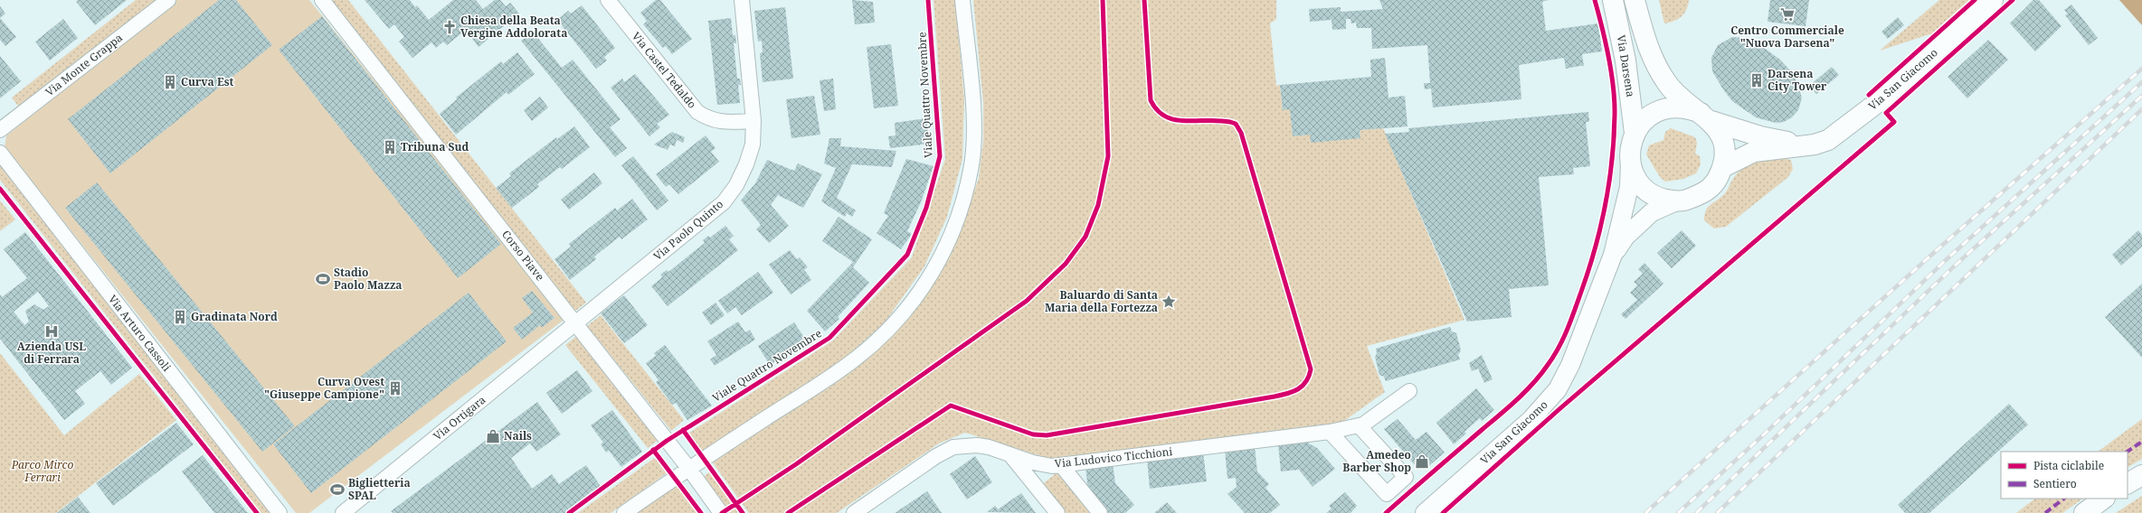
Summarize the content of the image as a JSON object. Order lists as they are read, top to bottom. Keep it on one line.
{"streets":{"main road":["Via Darsena","Via San Giacomo"],"street":["Via Monte Grappa","Via Castel Tedaldo","Via Paolo Quinto","Corso Piave","Via Arturo Cassoli","Via Ortigara","Via Ludovico Ticchioni"],"cycle path":["Viale Quattro Novembre"]},"crossings":[["Via Darsena","Via San Giacomo"],["Via Castel Tedaldo","Via Paolo Quinto"],["Via Paolo Quinto","Corso Piave"],["Via Paolo Quinto","Via Ortigara"],["Corso Piave","Via Ortigara"]],"parks":["Parco Mirco Ferrari"],"places":{"supermarket":["Centro Commerciale \"Nuova Darsena\""],"church":["Chiesa della Beata Vergine Addolorata"],"building":["Darsena City Tower","Curva Est","Tribuna Sud","Gradinata Nord","Curva Ovest \"Giuseppe Campione\""],"sports":["Stadio Paolo Mazza","Biglietteria SPAL"],"place":["Baluardo di Santa Maria della Fortezza"],"hospital":["Azienda USL di Ferrara"],"shop":["Nails","Amedeo Barber Shop"]},"legend":["Pista ciclabile","Sentiero"]}
